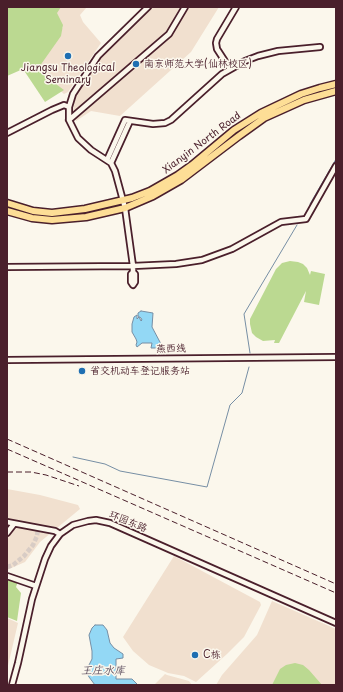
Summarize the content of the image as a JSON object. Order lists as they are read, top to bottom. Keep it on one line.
{"streets":{"main road":["Xianyin North Road"],"street":["燕西线","环园东路"]},"water":["王庄水库"],"places":["Jiangsu Theological Seminary","南京师范大学(仙林校区)","省交机动车登记服务站","C栋"]}
